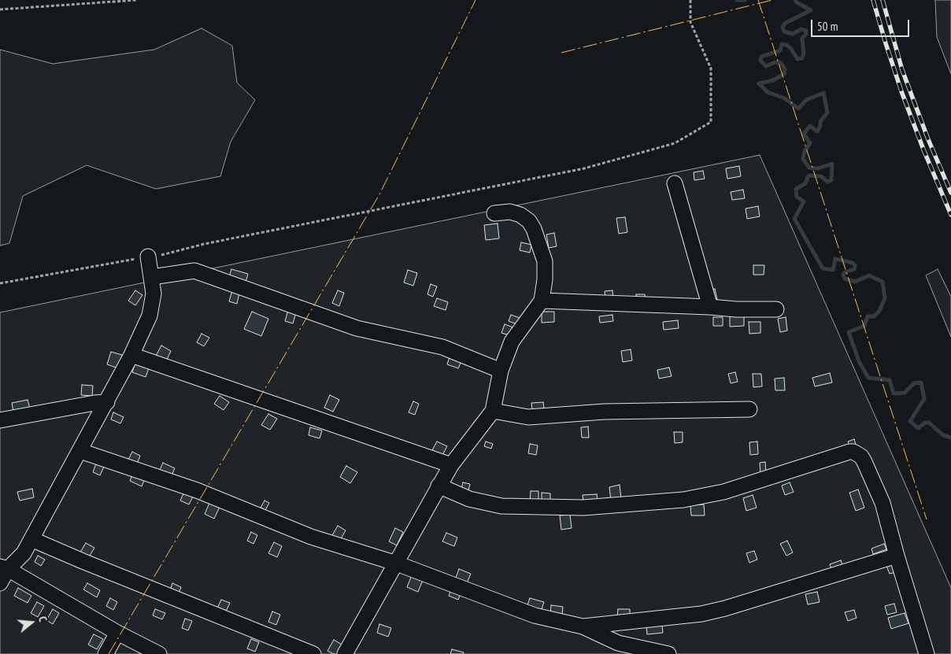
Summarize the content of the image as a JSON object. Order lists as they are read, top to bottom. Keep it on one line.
{"scale_bar":"50 m","north":"right"}
